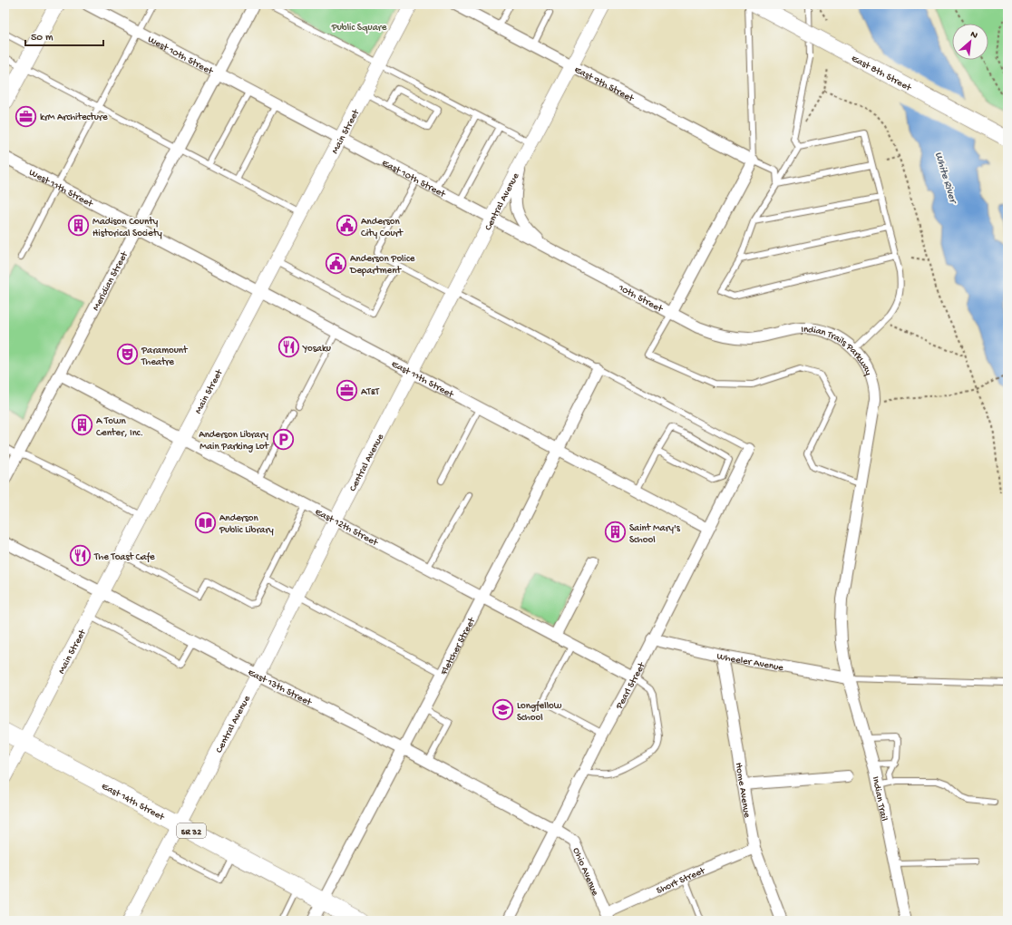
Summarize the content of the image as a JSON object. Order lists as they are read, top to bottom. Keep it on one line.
{"streets":{"main road":["East 8th Street","East 14th Street","SR 32"],"street":["West 10th Street","East 9th Street","Main Street","East 10th Street","West 11th Street","Central Avenue","Meridian Street","10th Street","Indian Trails Parkway","East 11th Street","East 12th Street","Fletcher Street","Wheeler Avenue","East 13th Street","Pearl Street","Home Avenue","Indian Trail","Ohio Avenue","Short Street"]},"crossings":[["West 10th Street","East 10th Street"],["West 10th Street","Meridian Street"],["East 9th Street","Central Avenue"],["Main Street","East 10th Street"],["Main Street","East 11th Street"],["Main Street","East 12th Street"],["Main Street","East 13th Street"],["Main Street","East 14th Street"],["East 10th Street","Central Avenue"],["East 10th Street","Meridian Street"],["East 10th Street","10th Street"],["West 11th Street","Meridian Street"],["West 11th Street","East 11th Street"],["Central Avenue","East 11th Street"],["Central Avenue","East 12th Street"],["Central Avenue","East 13th Street"],["Central Avenue","East 14th Street"],["Meridian Street","East 11th Street"],["Meridian Street","East 12th Street"],["10th Street","Indian Trails Parkway"],["Indian Trails Parkway","Wheeler Avenue"],["Indian Trails Parkway","Indian Trail"],["East 11th Street","Fletcher Street"],["East 11th Street","Pearl Street"],["East 12th Street","Fletcher Street"],["East 12th Street","Pearl Street"],["Fletcher Street","East 13th Street"],["Fletcher Street","East 14th Street"],["Wheeler Avenue","Pearl Street"],["Wheeler Avenue","Home Avenue"],["Wheeler Avenue","Indian Trail"],["East 13th Street","Pearl Street"],["East 13th Street","Ohio Avenue"],["Pearl Street","Ohio Avenue"],["Home Avenue","Short Street"],["Ohio Avenue","Short Street"]],"water":["White River"],"parks":["Public Square"],"places":{"office":["krM Architecture","AT&T"],"building":["Madison County Historical Society","A Town Center, Inc.","Saint Mary's School"],"public building":["Anderson City Court","Anderson Police Department"],"restaurant":["Yosaku","The Toast Cafe"],"theatre":["Paramount Theatre"],"parking":["Anderson Library Main Parking Lot"],"library":["Anderson Public Library"],"school or university":["Longfellow School"]},"scale_bar":"50 m","north":"top right"}
